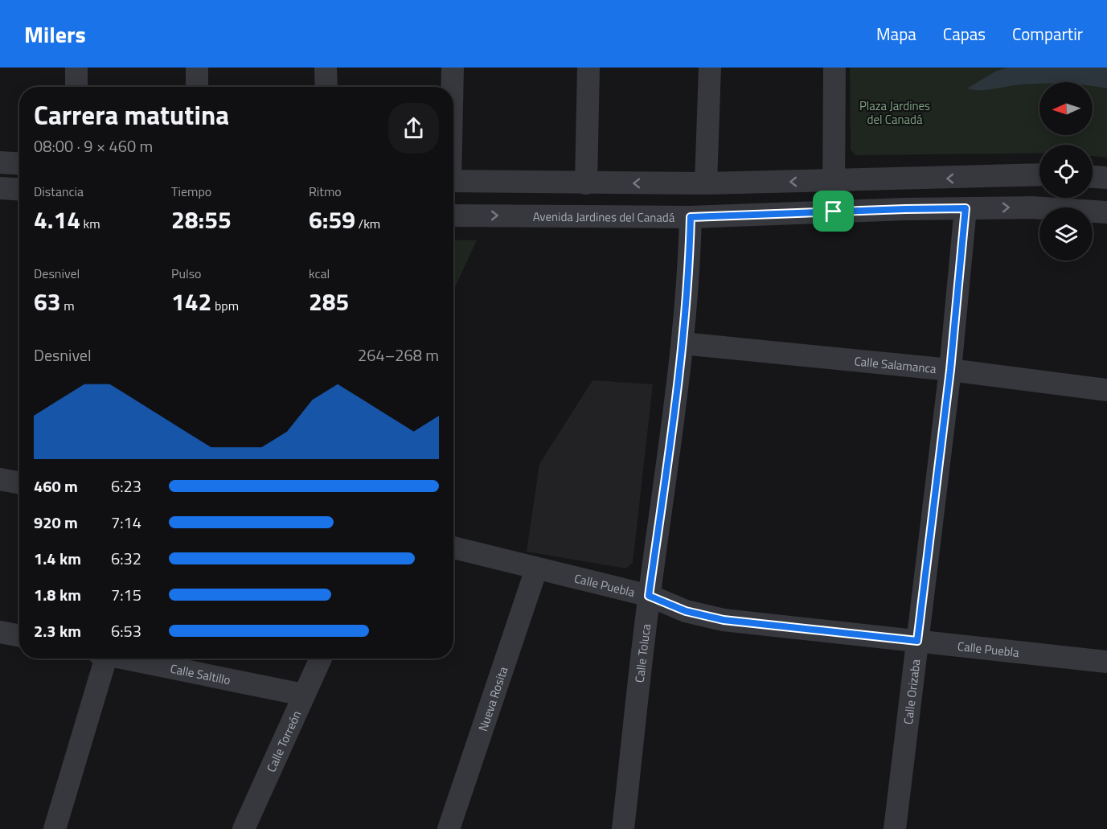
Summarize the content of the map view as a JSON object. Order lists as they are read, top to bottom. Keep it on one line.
{"streets":{"street":["Avenida Jardines del Canadá","Calle Salamanca","Calle Puebla","Calle Toluca","Calle Saltillo","Calle Orizaba","Nueva Rosita","Calle Torreón"]},"crossings":[["Avenida Jardines del Canadá","Calle Toluca"],["Avenida Jardines del Canadá","Calle Orizaba"],["Calle Salamanca","Calle Toluca"],["Calle Salamanca","Calle Orizaba"],["Calle Puebla","Calle Toluca"],["Calle Puebla","Calle Orizaba"],["Calle Puebla","Nueva Rosita"],["Calle Saltillo","Calle Torreón"]],"parks":["Plaza Jardines del Canadá"],"north":"left","page":{"header":"Milers","nav":["Mapa","Capas","Compartir"],"heading":["Carrera matutina","08:00 · 9 × 460 m"],"stats":[["Distancia","4.14 km"],["Tiempo","28:55"],["Ritmo","6:59 /km"],["Desnivel","63 m"],["Pulso","142 bpm"],["kcal","285"]],"chart":["Desnivel","264–268 m"],"list":[{"name":"460 m","note":"6:23"},{"name":"920 m","note":"7:14"},{"name":"1.4 km","note":"6:32"},{"name":"1.8 km","note":"7:15"},{"name":"2.3 km","note":"6:53"}]}}
